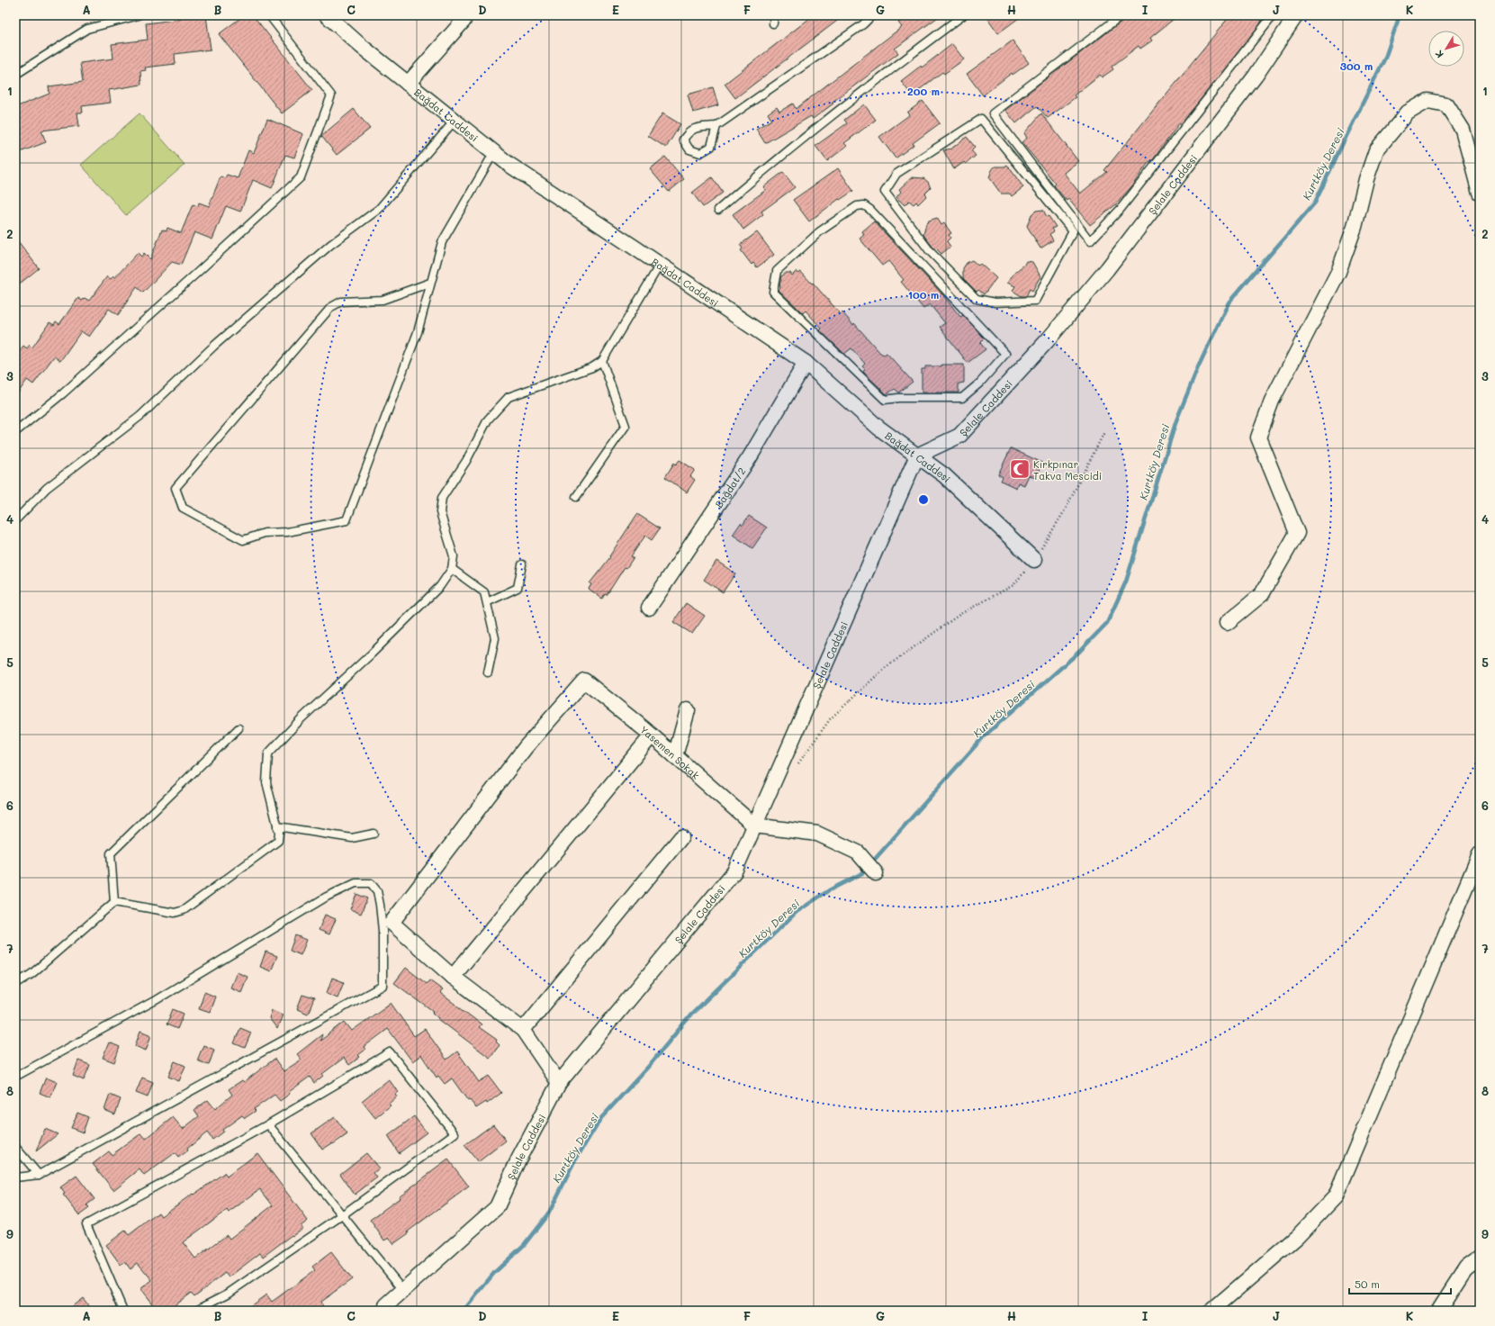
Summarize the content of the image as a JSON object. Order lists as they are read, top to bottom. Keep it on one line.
{"streets":{"street":["Bağdat Caddesi","Şelale Caddesi","Bağdat/2","Yasemen Sokak"]},"crossings":[["Bağdat Caddesi","Şelale Caddesi"],["Bağdat Caddesi","Bağdat/2"],["Şelale Caddesi","Yasemen Sokak"]],"water":["Kurtköy Deresi"],"places":{"mosque":["Kırkpınar Takva Mescidi"]},"scale_bar":"50 m","north":"bottom left","grid":{"columns":["A","B","C","D","E","F","G","H","I","J","K"],"rows":["1","2","3","4","5","6","7","8","9"]},"rings":["300 m","200 m","100 m"]}
